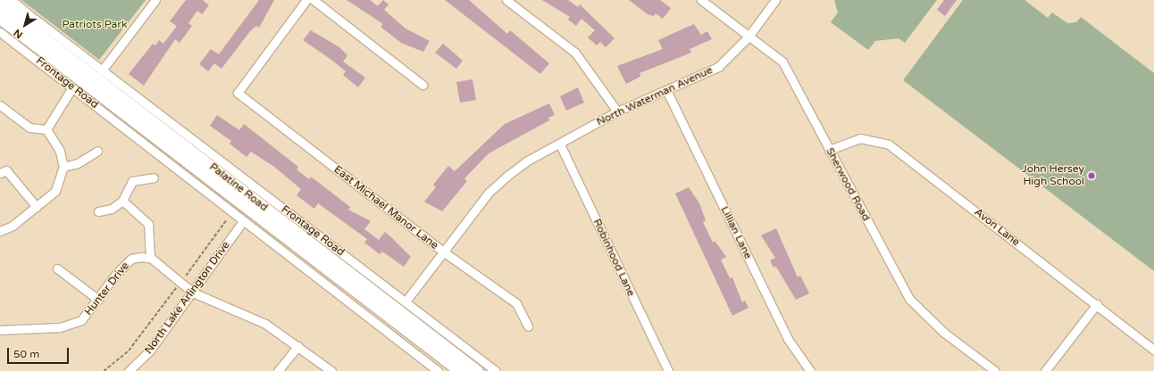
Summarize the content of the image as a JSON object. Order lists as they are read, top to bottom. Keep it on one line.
{"streets":{"highway":["Palatine Road"],"street":["Frontage Road","North Waterman Avenue","Sherwood Road","East Michael Manor Lane","Avon Lane","Lillian Lane","Robinhood Lane","Hunter Drive","North Lake Arlington Drive"]},"crossings":[["Frontage Road","North Waterman Avenue"],["Frontage Road","North Lake Arlington Drive"],["North Waterman Avenue","Sherwood Road"],["North Waterman Avenue","East Michael Manor Lane"],["North Waterman Avenue","Lillian Lane"],["North Waterman Avenue","Robinhood Lane"],["Sherwood Road","Avon Lane"]],"parks":["Patriots Park"],"places":["John Hersey High School"],"scale_bar":"50 m","north":"bottom left"}
